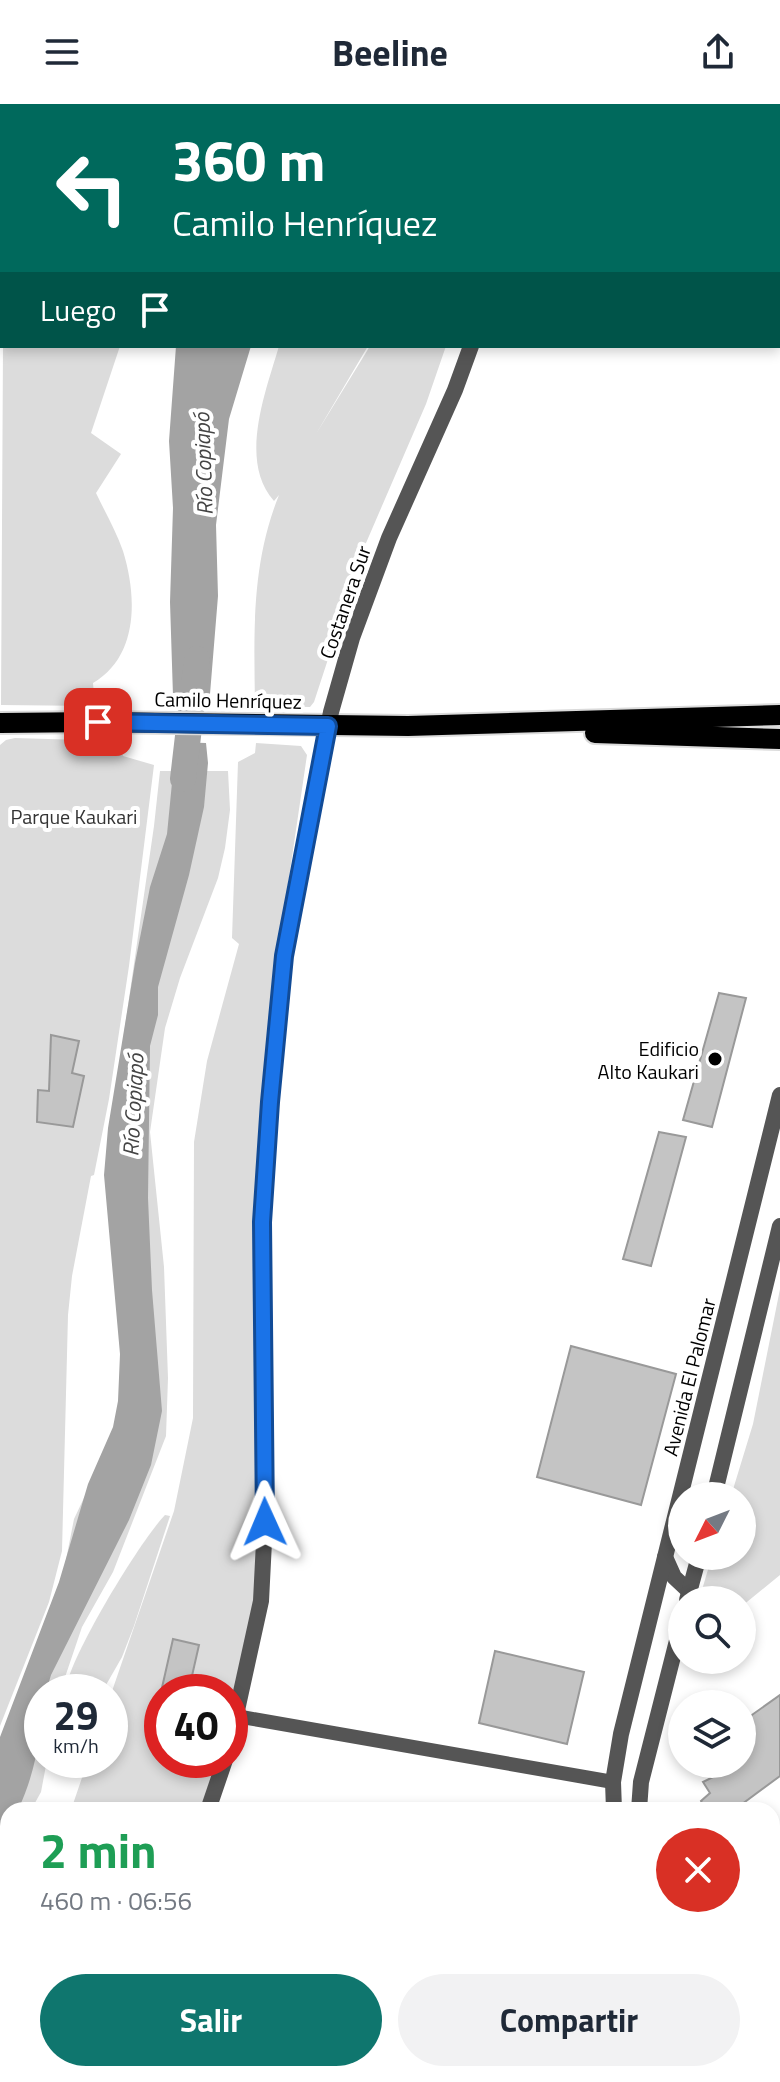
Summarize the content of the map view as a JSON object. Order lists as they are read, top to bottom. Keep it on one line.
{"streets":{"main road":["Camilo Henríquez"],"street":["Costanera Sur","Avenida El Palomar"]},"crossings":[["Costanera Sur","Camilo Henríquez"]],"water":["Río Copiapó"],"parks":["Parque Kaukari"],"places":["Edificio Alto Kaukari"],"north":"bottom left","page":{"header":"Beeline","turn":["360 m","Camilo Henríquez"],"then":"Luego","speed":"29 km/h","limit":"40","heading":["2 min","460 m · 06:56"],"buttons":["Salir","Compartir"]}}
